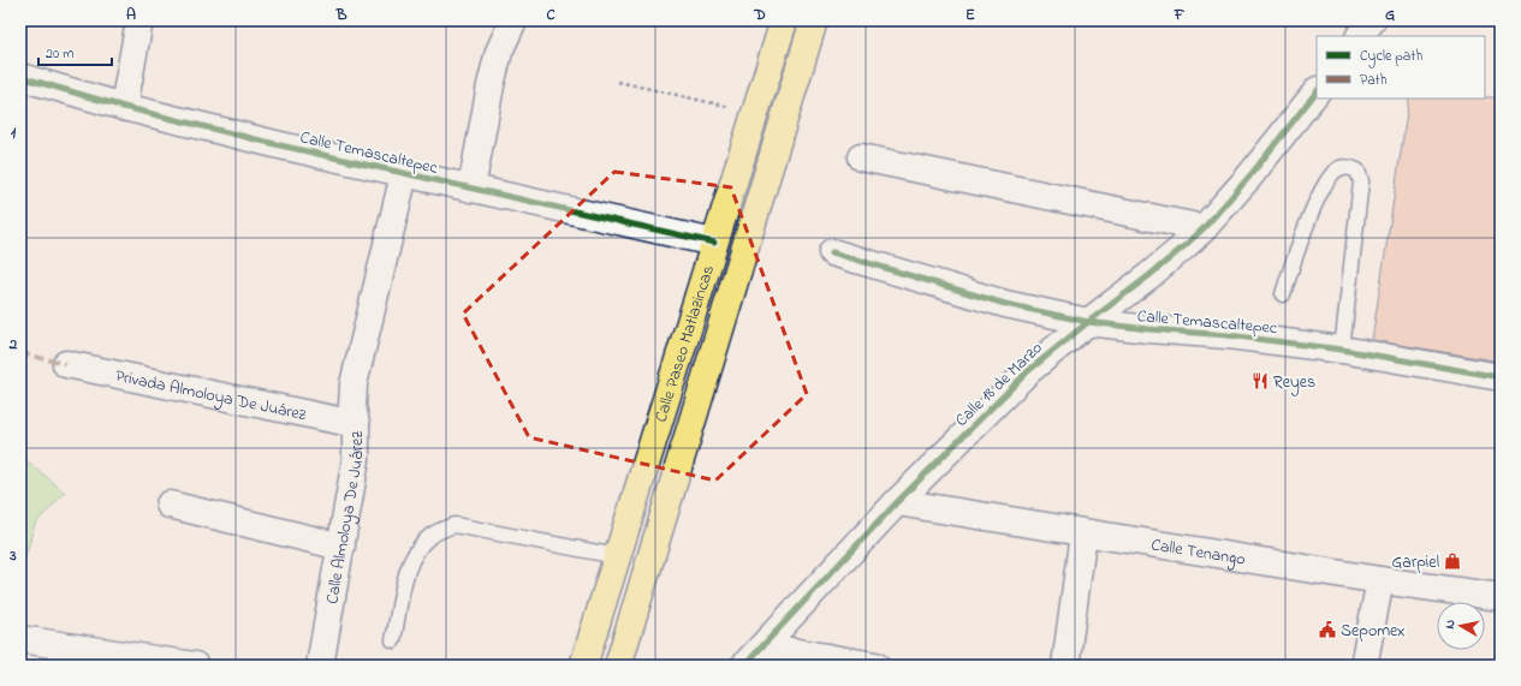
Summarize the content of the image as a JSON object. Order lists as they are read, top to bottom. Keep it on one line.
{"streets":{"highway":["Calle Paseo Matlazincas"],"street":["Calle Temascaltepec","Calle 18 de Marzo","Privada Almoloya De Juárez","Calle Almoloya De Juárez","Calle Tenango"]},"crossings":[["Calle Temascaltepec","Calle Paseo Matlazincas"],["Calle Temascaltepec","Calle 18 de Marzo"],["Calle Temascaltepec","Calle Almoloya De Juárez"],["Calle 18 de Marzo","Calle Tenango"],["Privada Almoloya De Juárez","Calle Almoloya De Juárez"]],"places":{"restaurant":["Reyes"],"shop":["Garpiel"],"public building":["Sepomex"]},"legend":["Cycle path","Path"],"scale_bar":"20 m","north":"left","grid":{"columns":["A","B","C","D","E","F","G"],"rows":["1","2","3"]}}
